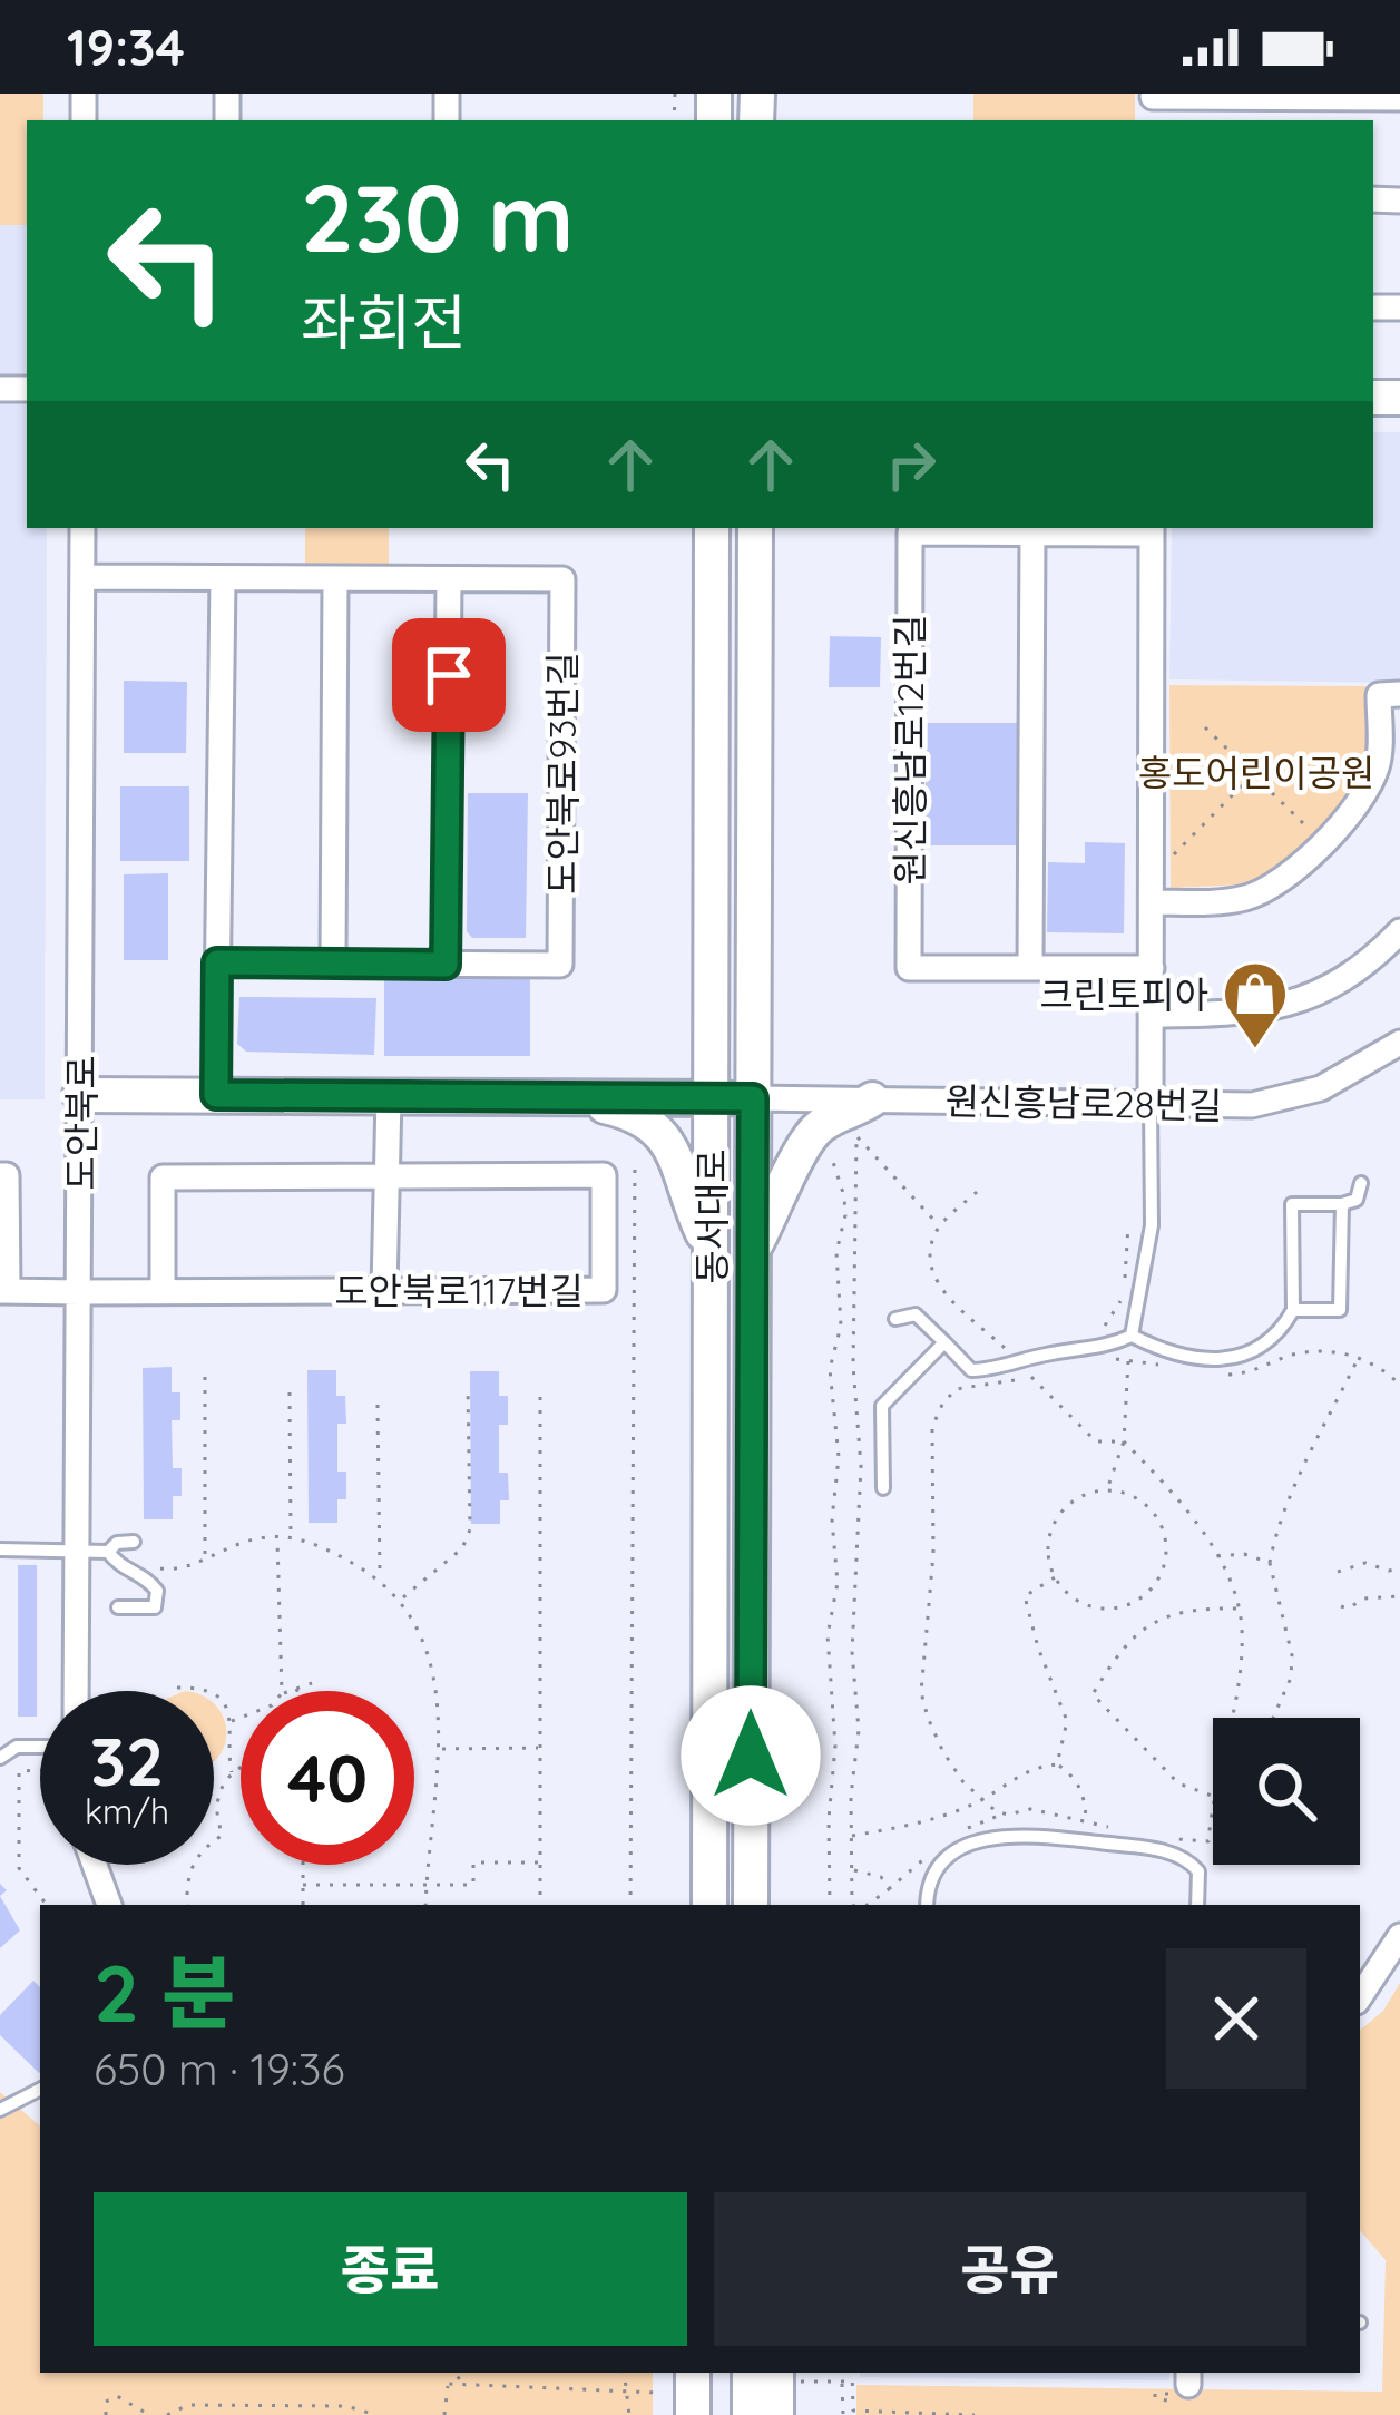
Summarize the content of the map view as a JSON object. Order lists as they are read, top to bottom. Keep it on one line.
{"streets":{"street":["원신흥남로12번길","도안북로93번길","원신흥남로28번길","도안북로","동서대로","도안북로117번길"]},"crossings":[["원신흥남로12번길","원신흥남로28번길"],["도안북로93번길","도안북로"],["원신흥남로28번길","동서대로"],["도안북로","도안북로117번길"]],"parks":["홍도어린이공원"],"places":{"shop":["크린토피아"]},"page":{"status":"19:34","turn":["230 m","좌회전"],"speed":"32 km/h","limit":"40","heading":["2 분","650 m · 19:36"],"buttons":["종료","공유"]}}
